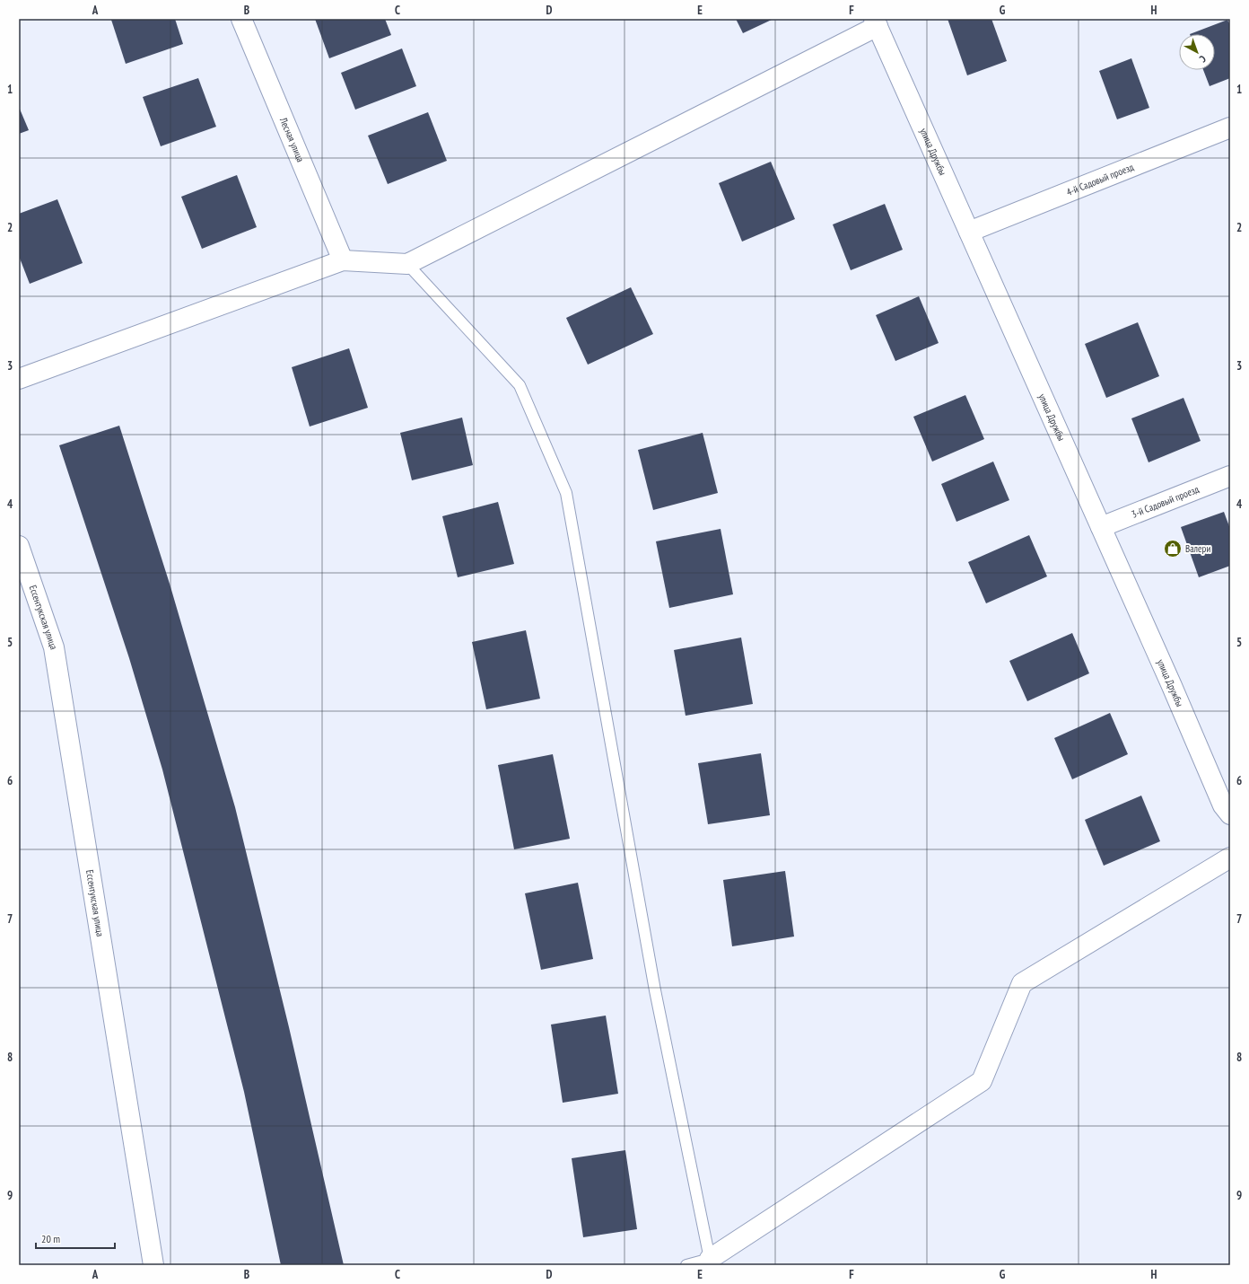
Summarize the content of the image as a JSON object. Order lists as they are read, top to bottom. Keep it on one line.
{"streets":{"street":["Лесная улица","улица Дружбы","4-й Садовый проезд","3-й Садовый проезд","Ессентукская улица"]},"crossings":[["улица Дружбы","4-й Садовый проезд"],["улица Дружбы","3-й Садовый проезд"]],"places":{"shop":["Валери"]},"scale_bar":"20 m","north":"bottom right","grid":{"columns":["A","B","C","D","E","F","G","H"],"rows":["1","2","3","4","5","6","7","8","9"]}}
